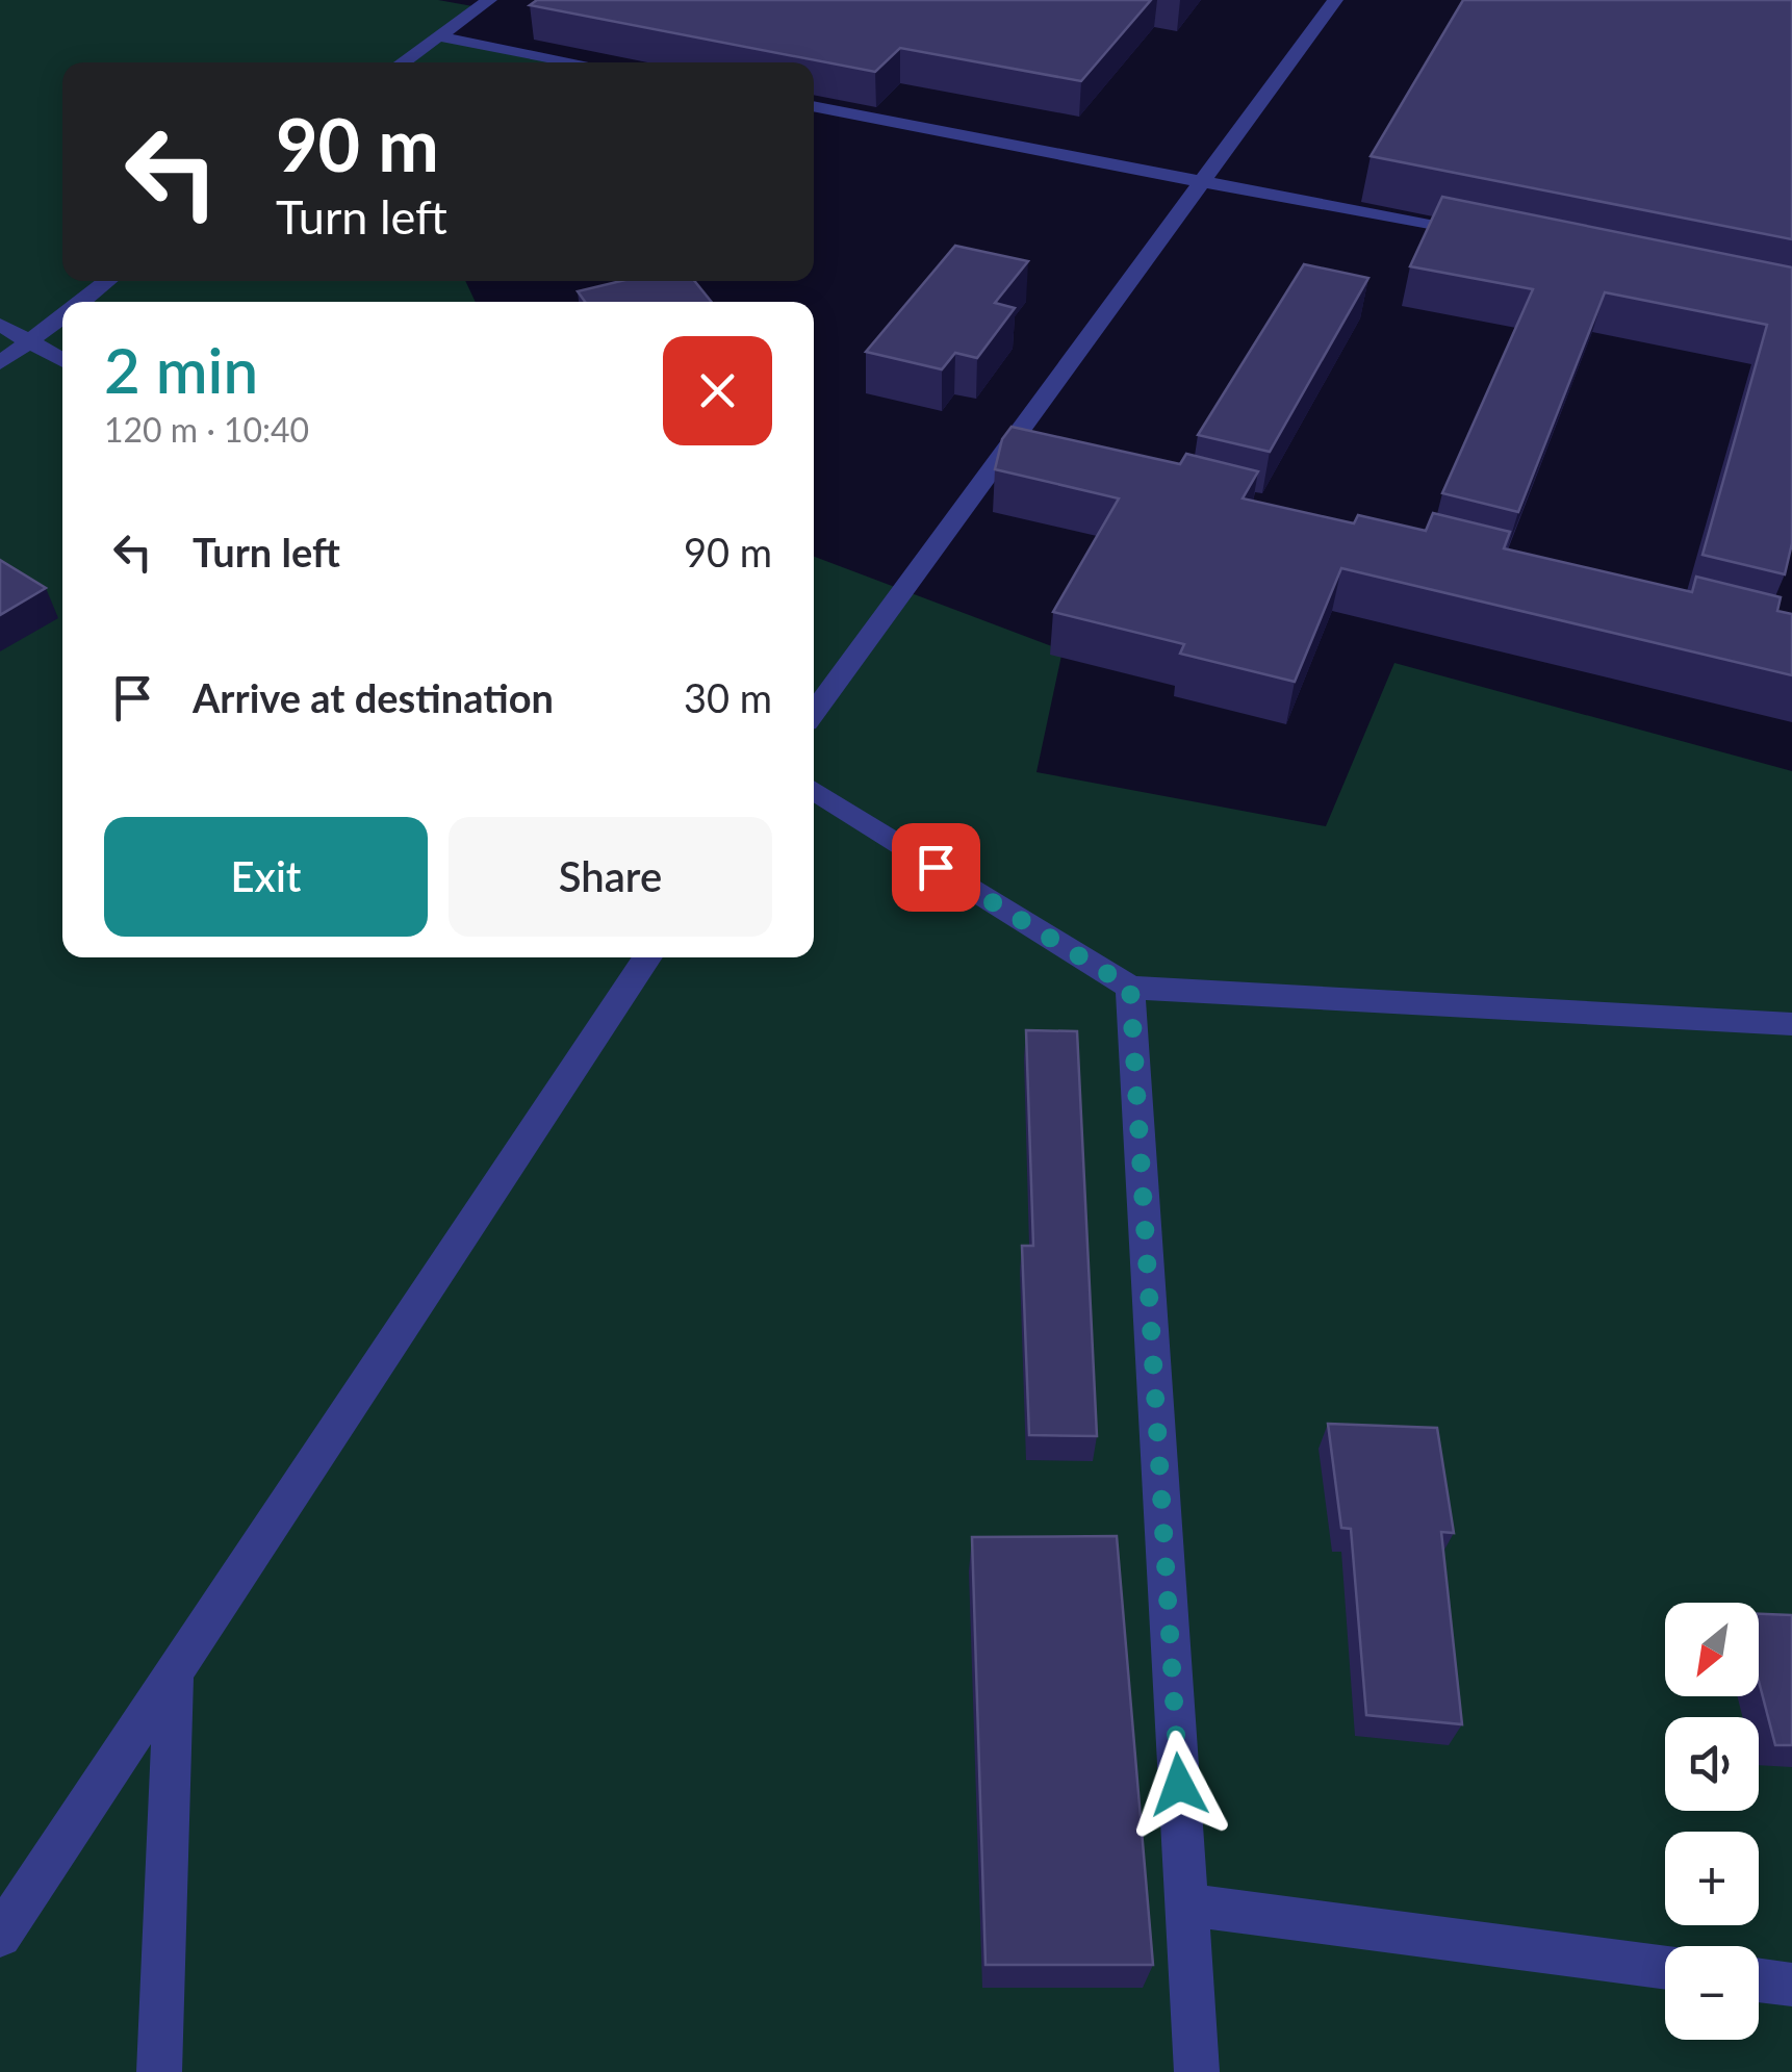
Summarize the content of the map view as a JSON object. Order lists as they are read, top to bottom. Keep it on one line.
{"north":"bottom left","page":{"turn":["90 m","Turn left"],"heading":["2 min","120 m · 10:40"],"list":[{"name":"Turn left","value":"90 m"},{"name":"Arrive at destination","value":"30 m"}],"buttons":["Exit","Share"],"map_buttons":["+","−"]}}
